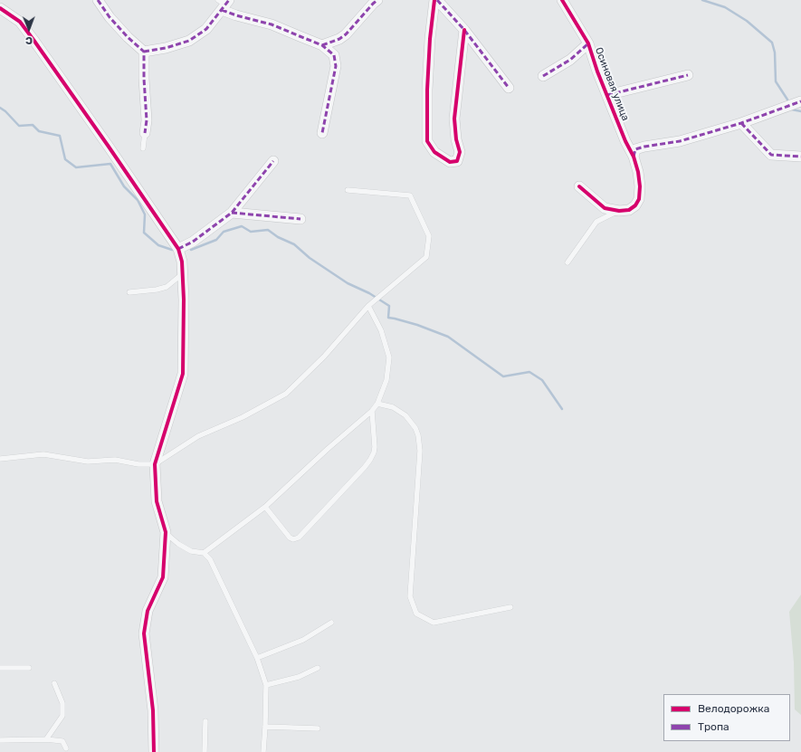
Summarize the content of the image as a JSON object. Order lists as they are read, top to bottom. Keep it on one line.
{"streets":{"street":["Осиновая улица"]},"legend":["Велодорожка","Тропа"],"north":"bottom"}
